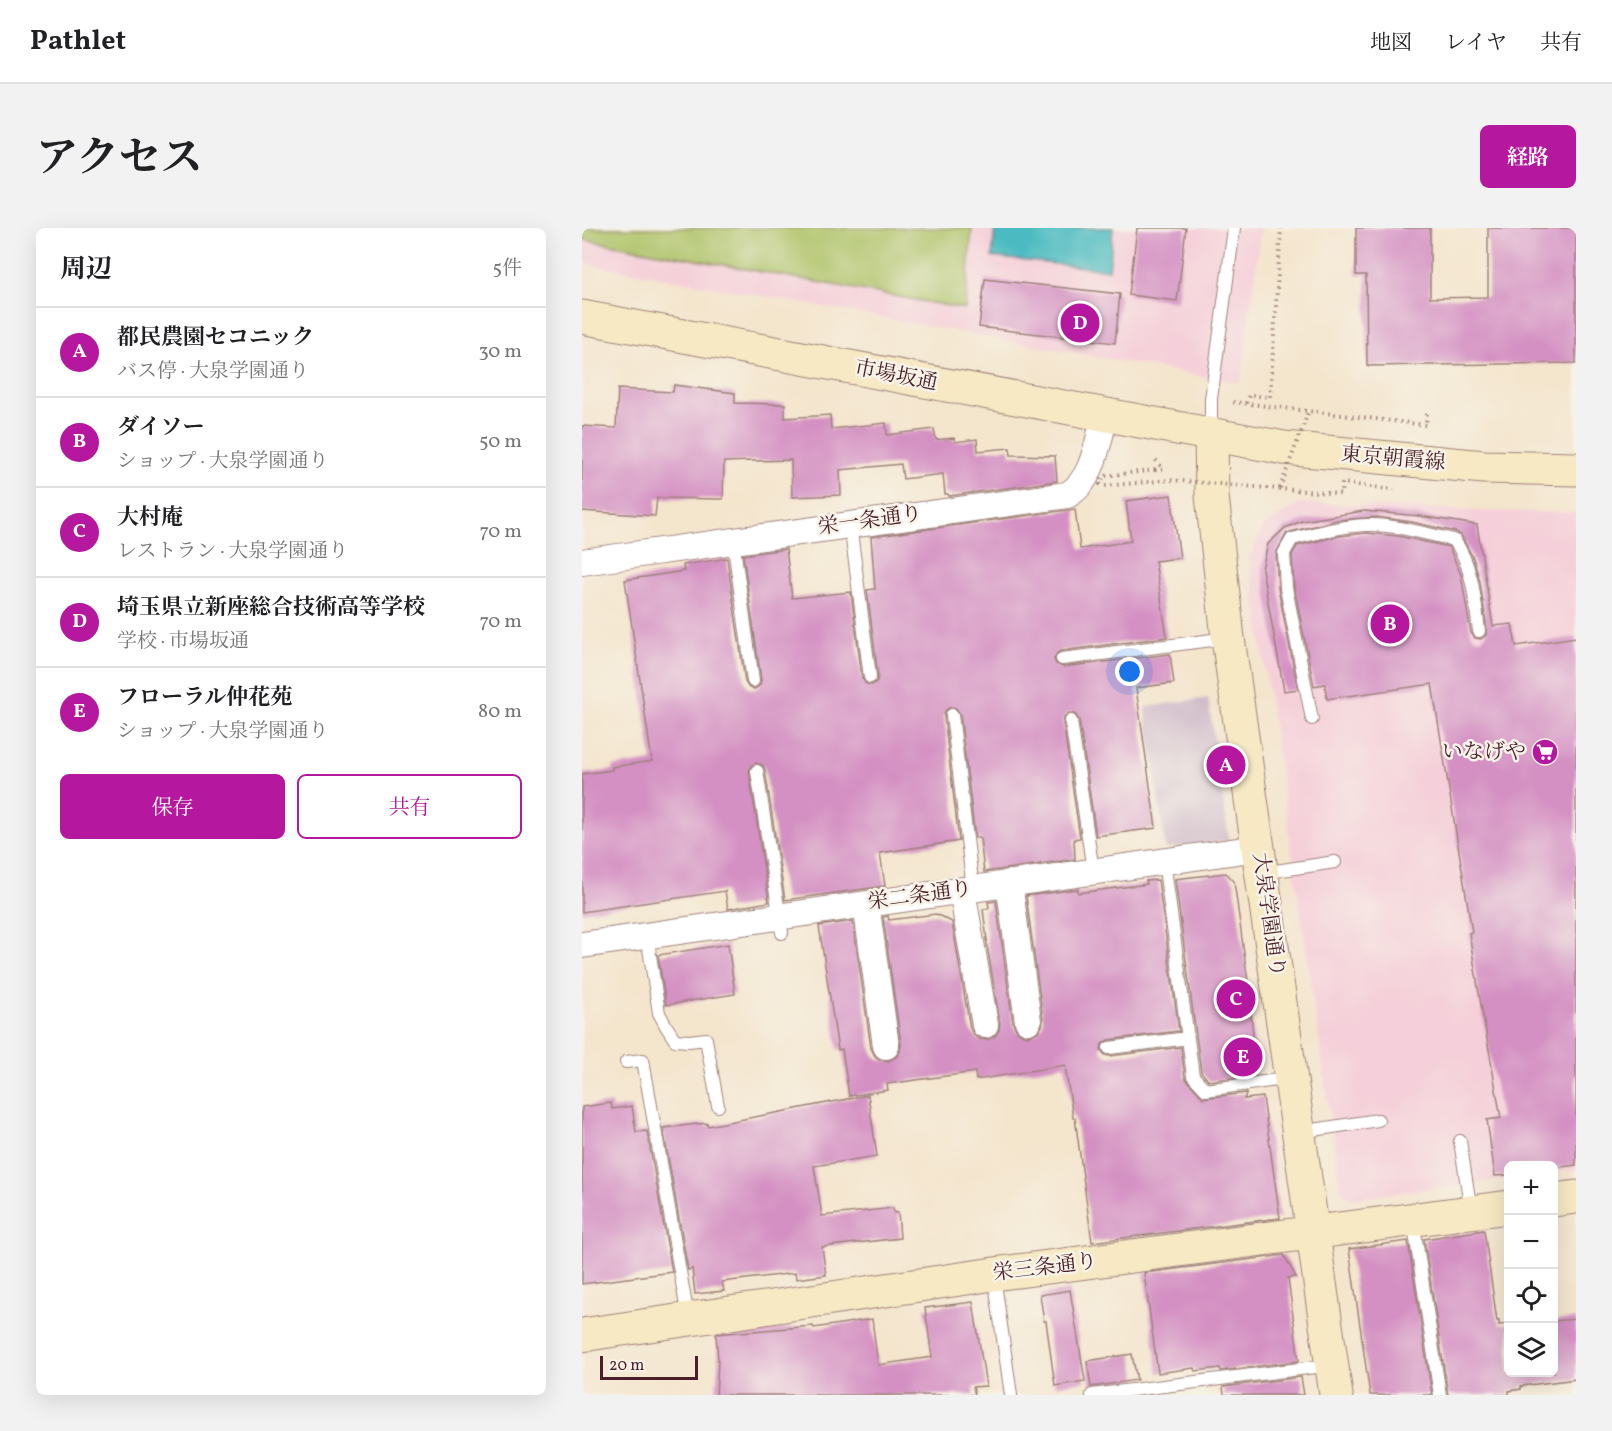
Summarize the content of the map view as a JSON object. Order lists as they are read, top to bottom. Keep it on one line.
{"streets":{"street":["市場坂通","東京朝霞線","栄一条通り","栄二条通り","大泉学園通り","栄三条通り"]},"crossings":[["市場坂通","東京朝霞線"],["市場坂通","栄一条通り"],["市場坂通","大泉学園通り"],["東京朝霞線","大泉学園通り"],["栄二条通り","大泉学園通り"],["大泉学園通り","栄三条通り"]],"places":{"supermarket":["いなげや"]},"scale_bar":"20 m","page":{"header":"Pathlet","nav":["地図","レイヤ","共有"],"title":"アクセス","buttons":["経路",["保存","共有"]],"heading":["周辺","5件"],"pins":["D","B","A","C","E"],"list":[{"mark":"A","name":"都民農園セコニック","note":"バス停 · 大泉学園通り","value":"30 m"},{"mark":"B","name":"ダイソー","note":"ショップ · 大泉学園通り","value":"50 m"},{"mark":"C","name":"大村庵","note":"レストラン · 大泉学園通り","value":"70 m"},{"mark":"D","name":"埼玉県立新座総合技術高等学校","note":"学校 · 市場坂通","value":"70 m"},{"mark":"E","name":"フローラル仲花苑","note":"ショップ · 大泉学園通り","value":"80 m"}],"map_buttons":["+","−"],"scale":"20 m"}}
